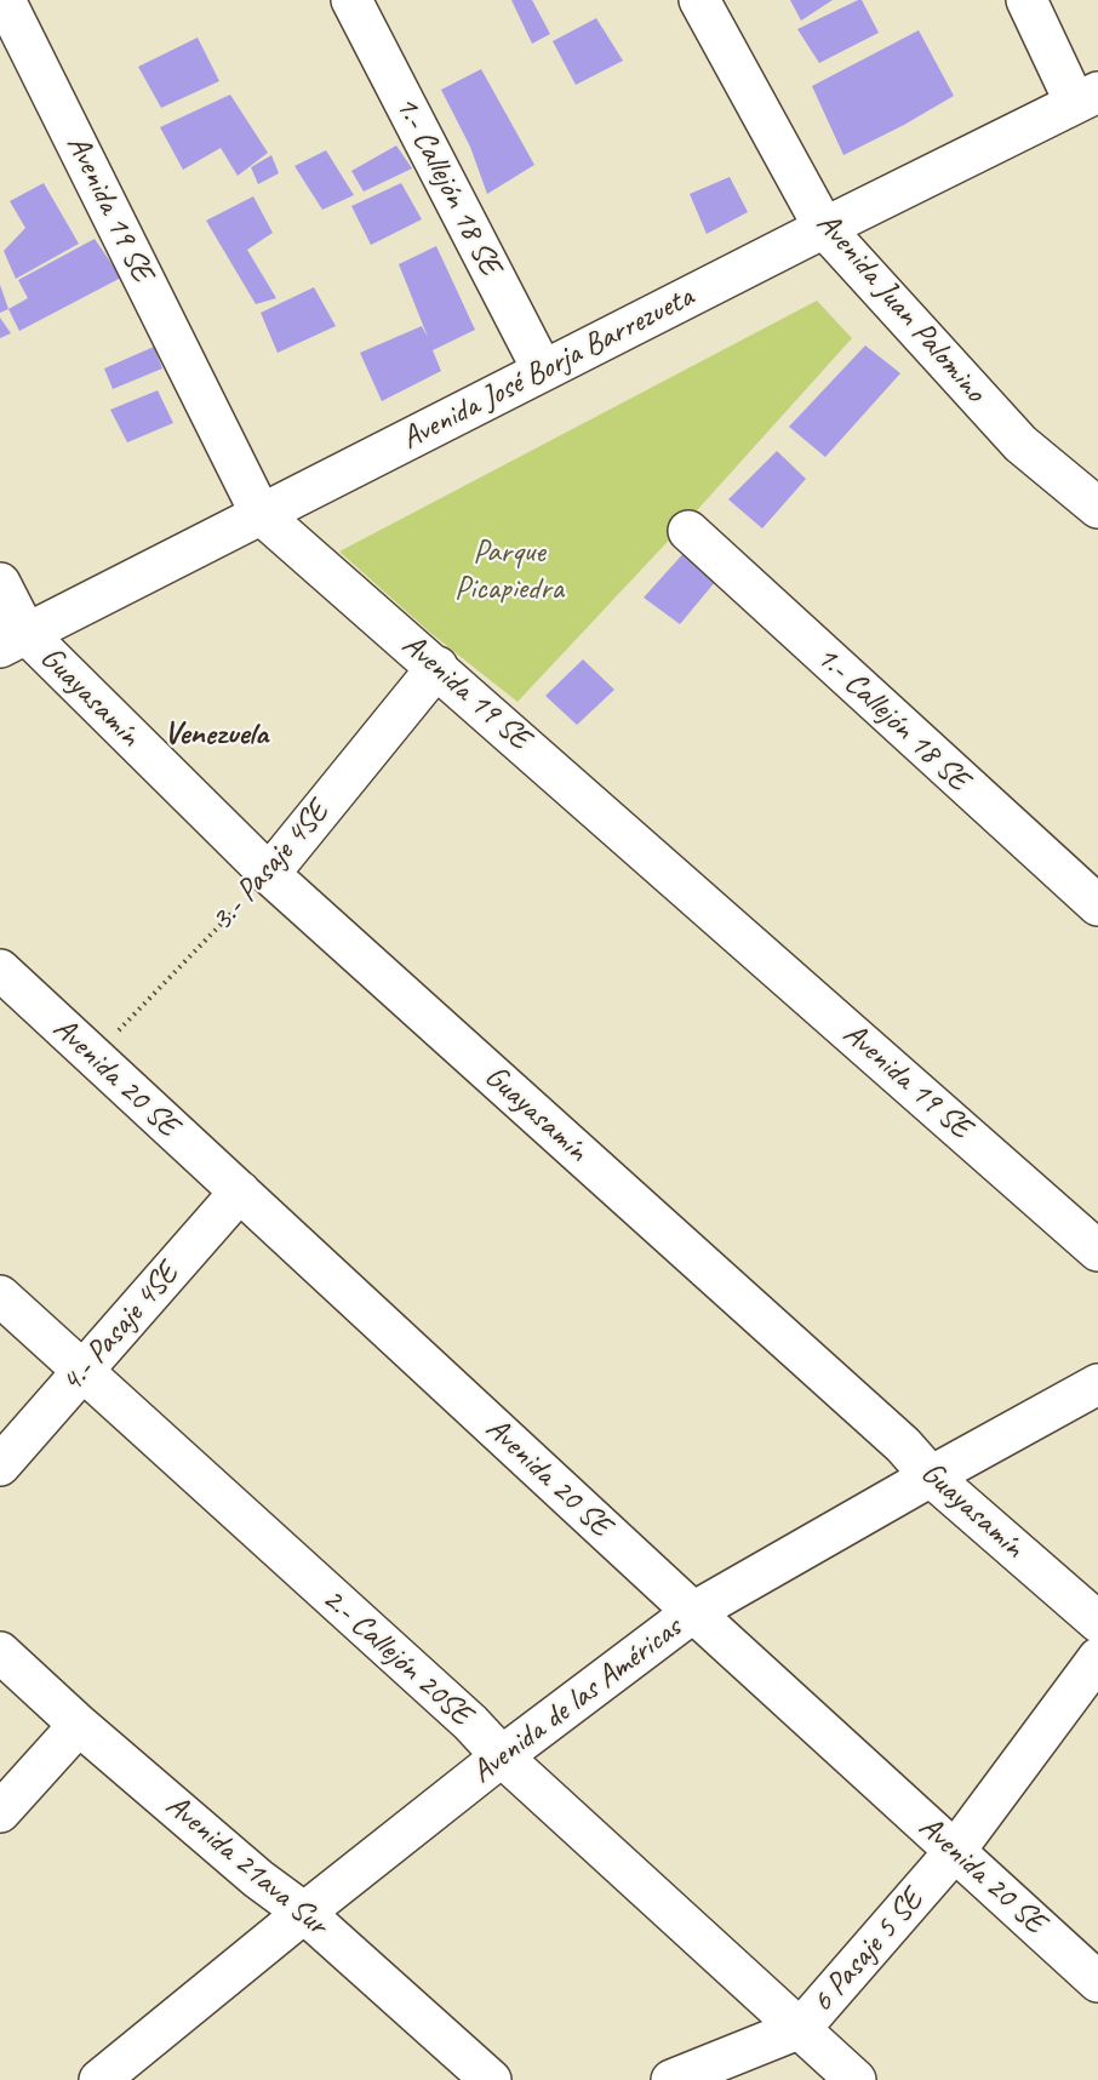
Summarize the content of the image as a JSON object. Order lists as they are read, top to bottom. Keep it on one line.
{"streets":{"street":["1.- Callejón 18 SE","Avenida 19 SE","Avenida Juan Palomino","Avenida José Borja Barrezueta","Guayasamín","3.- Pasaje 4SE","Avenida 20 SE","4.- Pasaje 4SE","2.- Callejón 20SE","Avenida de las Américas","Avenida 21ava Sur","6 Pasaje 5 SE"]},"crossings":[["1.- Callejón 18 SE","Avenida José Borja Barrezueta"],["Avenida 19 SE","Avenida José Borja Barrezueta"],["Avenida 19 SE","3.- Pasaje 4SE"],["Avenida Juan Palomino","Avenida José Borja Barrezueta"],["Avenida José Borja Barrezueta","Guayasamín"],["Guayasamín","3.- Pasaje 4SE"],["Guayasamín","Avenida de las Américas"],["3.- Pasaje 4SE","Avenida 20 SE"],["Avenida 20 SE","4.- Pasaje 4SE"],["Avenida 20 SE","Avenida de las Américas"],["Avenida 20 SE","6 Pasaje 5 SE"],["4.- Pasaje 4SE","2.- Callejón 20SE"],["2.- Callejón 20SE","Avenida de las Américas"],["2.- Callejón 20SE","6 Pasaje 5 SE"],["Avenida de las Américas","Avenida 21ava Sur"]],"districts":["Venezuela"],"parks":["Parque Picapiedra"]}
